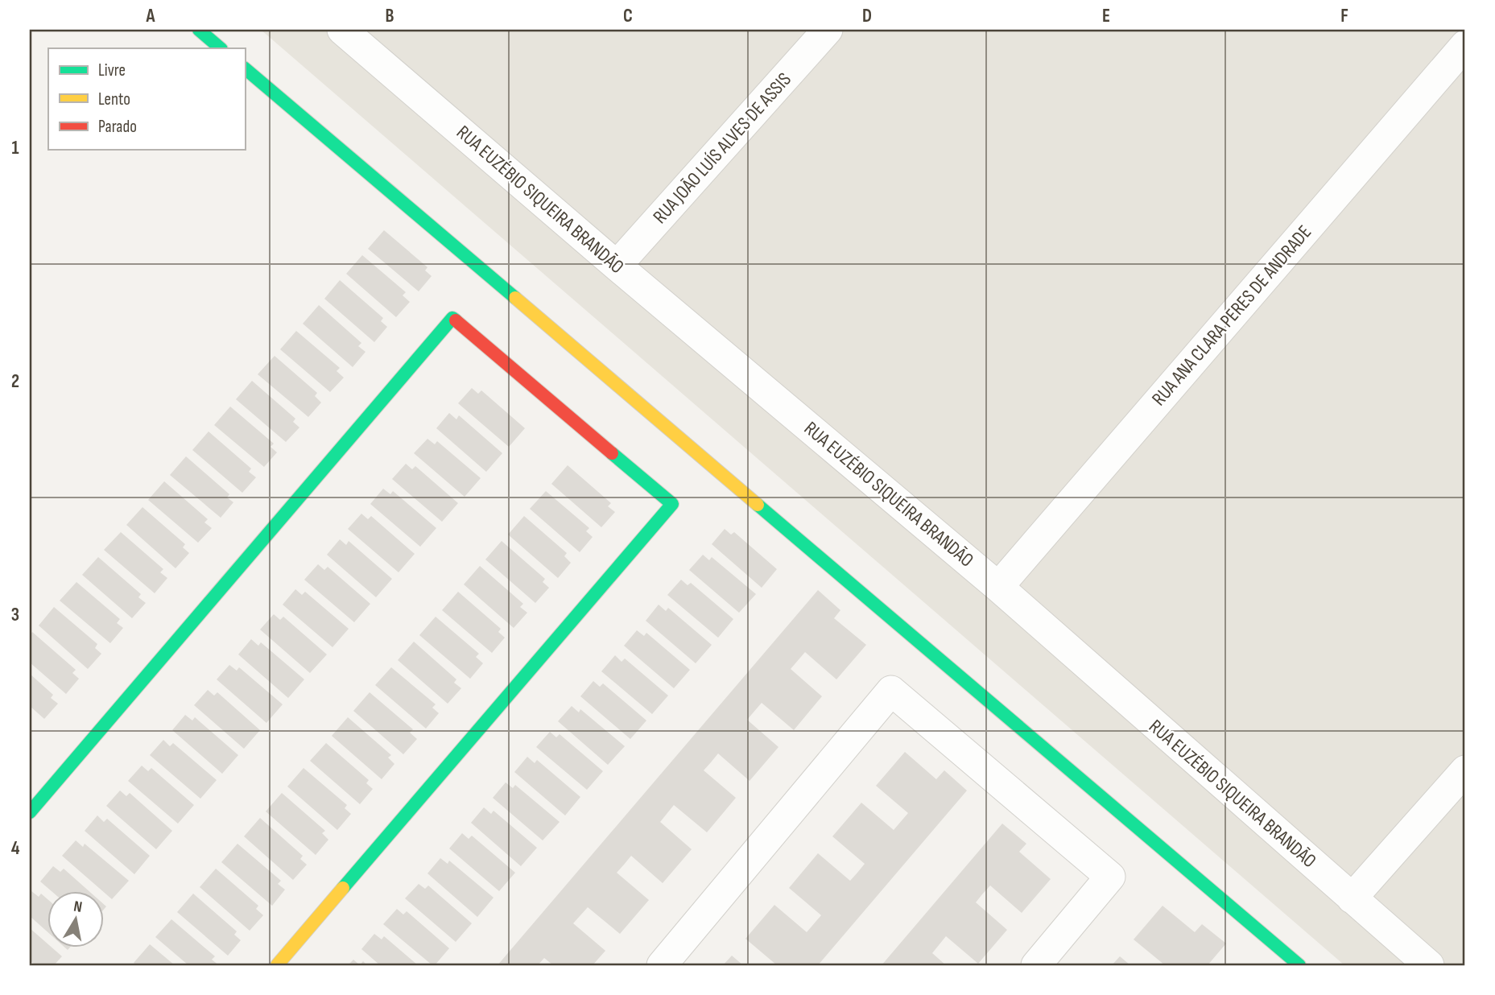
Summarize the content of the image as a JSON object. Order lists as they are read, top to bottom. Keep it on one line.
{"streets":{"street":["RUA JOÃO LUÍS ALVES DE ASSIS","RUA EUZÉBIO SIQUEIRA BRANDÃO","RUA ANA CLARA PERES DE ANDRADE"]},"crossings":[["RUA JOÃO LUÍS ALVES DE ASSIS","RUA EUZÉBIO SIQUEIRA BRANDÃO"],["RUA EUZÉBIO SIQUEIRA BRANDÃO","RUA ANA CLARA PERES DE ANDRADE"]],"legend":["Livre","Lento","Parado"],"north":"top","grid":{"columns":["A","B","C","D","E","F"],"rows":["1","2","3","4"]}}
